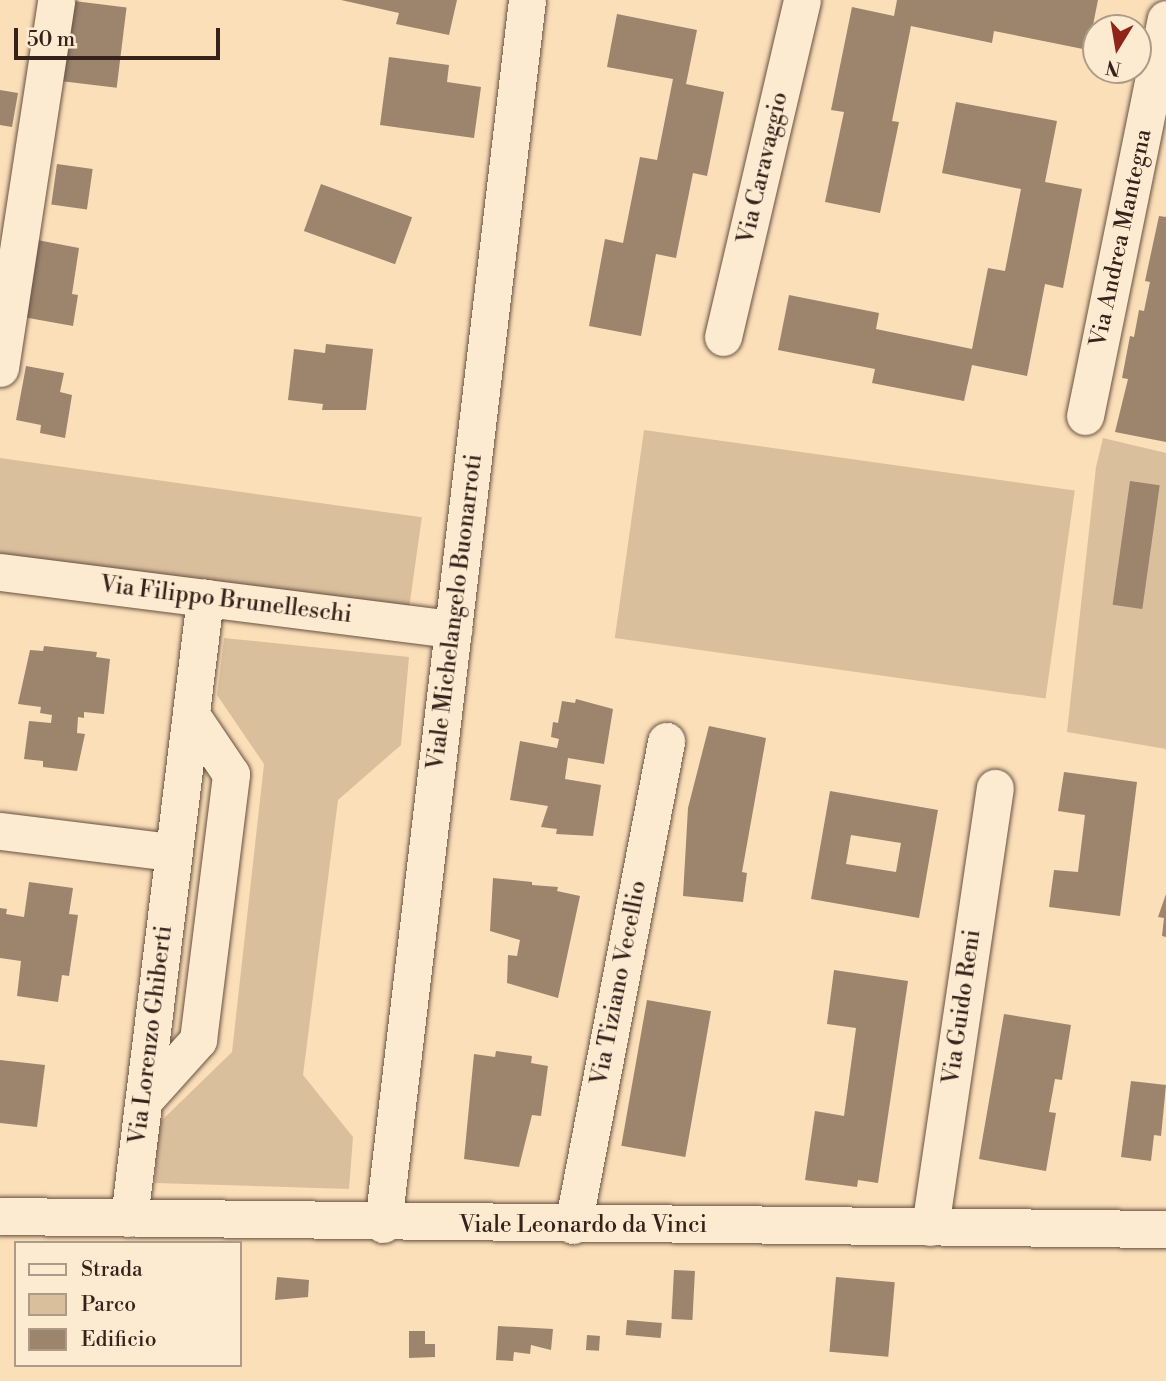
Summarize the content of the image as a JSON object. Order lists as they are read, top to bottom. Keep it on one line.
{"streets":{"street":["Via Caravaggio","Via Andrea Mantegna","Via Filippo Brunelleschi","Viale Michelangelo Buonarroti","Via Tiziano Vecellio","Via Guido Reni","Via Lorenzo Ghiberti","Viale Leonardo da Vinci"]},"crossings":[["Via Filippo Brunelleschi","Viale Michelangelo Buonarroti"],["Via Filippo Brunelleschi","Via Lorenzo Ghiberti"],["Viale Michelangelo Buonarroti","Viale Leonardo da Vinci"],["Via Tiziano Vecellio","Viale Leonardo da Vinci"],["Via Guido Reni","Viale Leonardo da Vinci"],["Via Lorenzo Ghiberti","Viale Leonardo da Vinci"]],"legend":["Strada","Parco","Edificio"],"scale_bar":"50 m","north":"bottom"}
